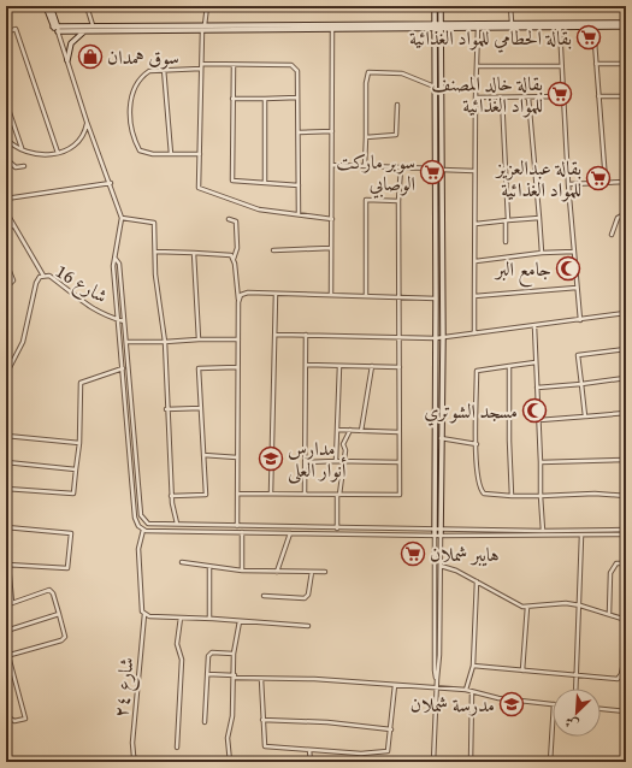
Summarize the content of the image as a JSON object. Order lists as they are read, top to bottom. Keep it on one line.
{"streets":{"street":["شارع 16","شارع ٢٤"]},"places":{"supermarket":["بقالة الحطامي للمواد الغذائية","بقالة خالد المصنف للمواد الغذائية","سوبر ماركت الوصابي","بقالة عبدالعزيز للمواد الغذائية","هايبر شملان"],"shop":["سوق همدان"],"mosque":["جامع البر","مسجد الشوتري"],"school or university":["مدارس أنوار العلى","مدرسة شملان"]},"north":"bottom left"}
